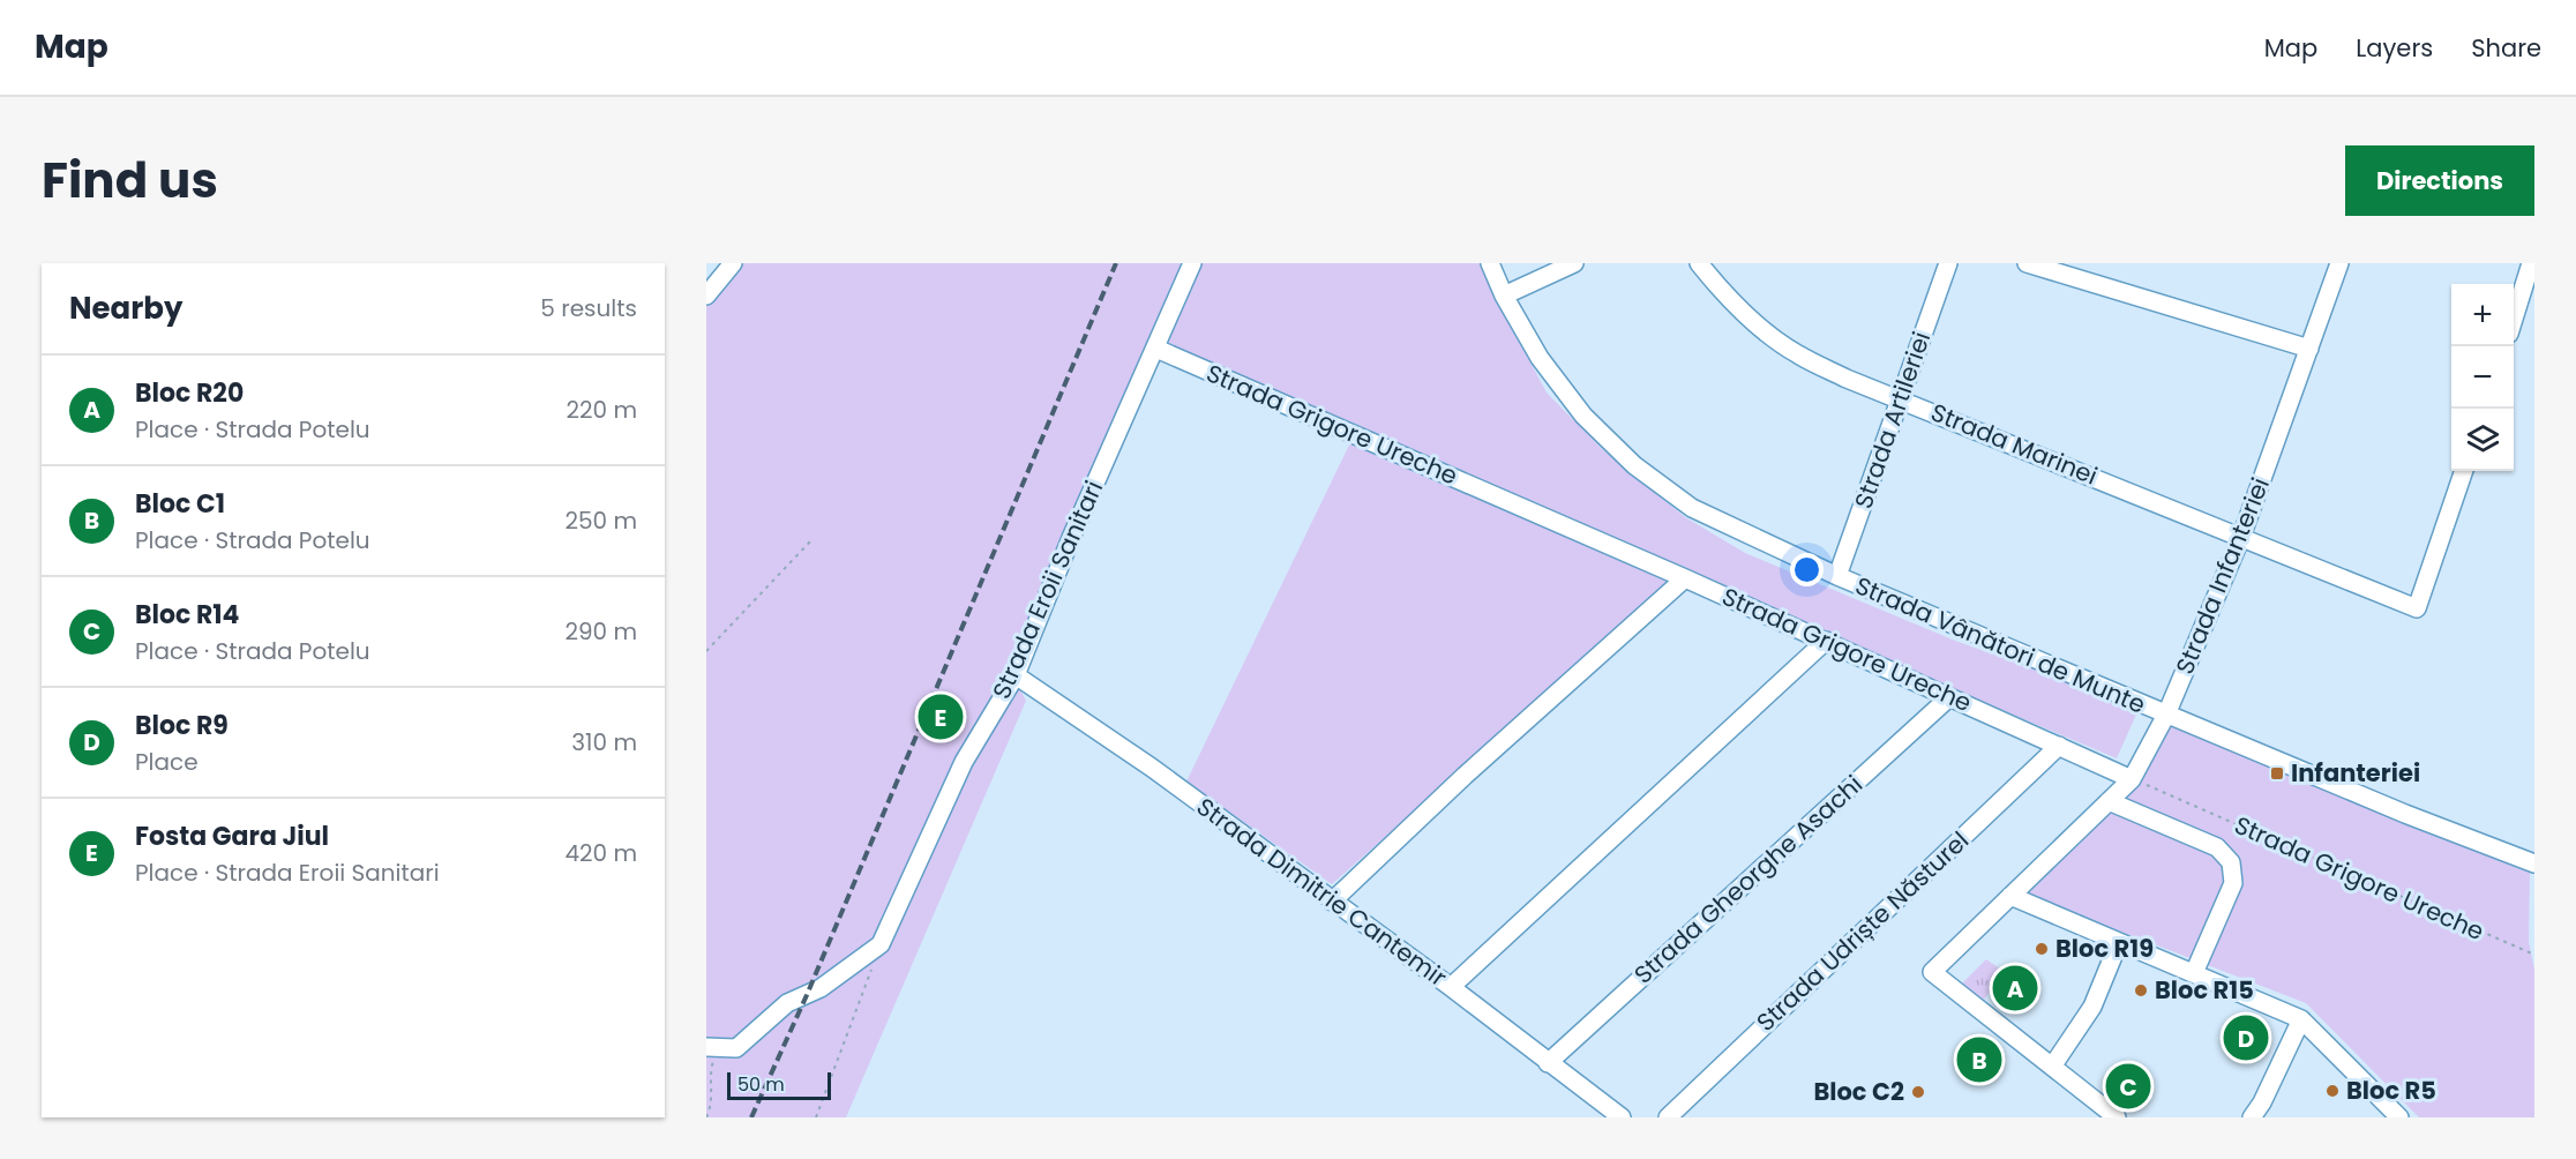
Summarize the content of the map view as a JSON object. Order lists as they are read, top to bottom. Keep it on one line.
{"streets":{"street":["Strada Artileriei","Strada Grigore Ureche","Strada Marinei","Strada Infanteriei","Strada Eroii Sanitari","Strada Vânători de Munte","Strada Gheorghe Asachi","Strada Dimitrie Cantemir","Strada Udriște Năsturel"]},"crossings":[["Strada Artileriei","Strada Marinei"],["Strada Artileriei","Strada Vânători de Munte"],["Strada Grigore Ureche","Strada Infanteriei"],["Strada Grigore Ureche","Strada Eroii Sanitari"],["Strada Grigore Ureche","Strada Gheorghe Asachi"],["Strada Grigore Ureche","Strada Udriște Năsturel"],["Strada Marinei","Strada Infanteriei"],["Strada Infanteriei","Strada Vânători de Munte"],["Strada Eroii Sanitari","Strada Dimitrie Cantemir"],["Strada Gheorghe Asachi","Strada Dimitrie Cantemir"]],"places":{"transit":["Infanteriei"],"other":["Bloc R19","Bloc R15","Bloc R5","Bloc C2"]},"scale_bar":"50 m","page":{"header":"Map","nav":["Map","Layers","Share"],"title":"Find us","buttons":"Directions","heading":["Nearby","5 results"],"map_buttons":["+","−"],"list":[{"mark":"A","name":"Bloc R20","note":"Place · Strada Potelu","value":"220 m"},{"mark":"B","name":"Bloc C1","note":"Place · Strada Potelu","value":"250 m"},{"mark":"C","name":"Bloc R14","note":"Place · Strada Potelu","value":"290 m"},{"mark":"D","name":"Bloc R9","note":"Place","value":"310 m"},{"mark":"E","name":"Fosta Gara Jiul","note":"Place · Strada Eroii Sanitari","value":"420 m"}],"pins":["E","A","D","B","C"],"scale":"50 m"}}
